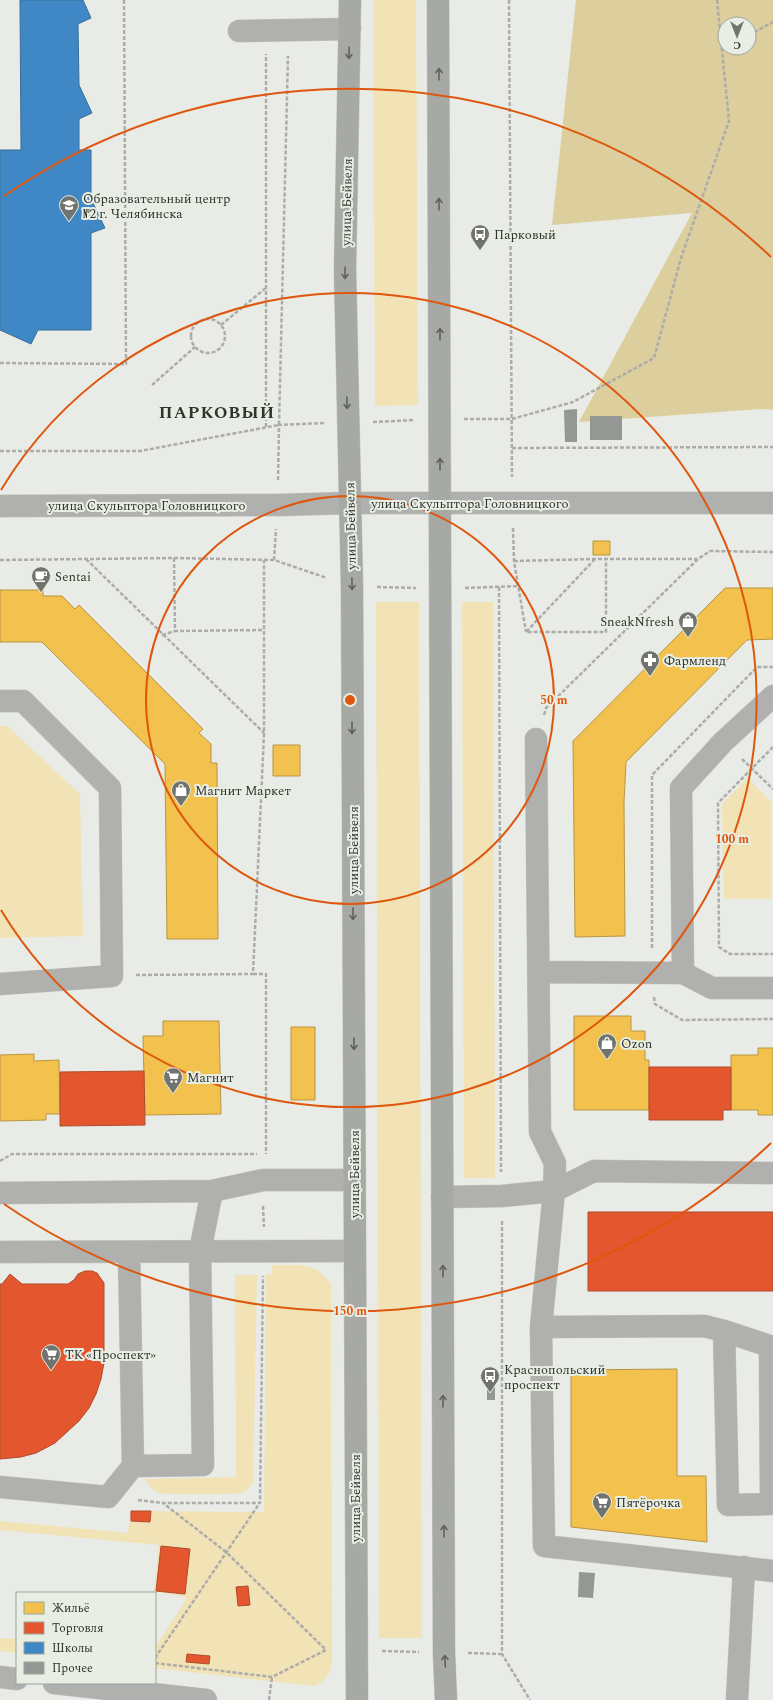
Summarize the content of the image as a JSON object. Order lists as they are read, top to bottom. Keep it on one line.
{"streets":{"main road":["улица Бейвеля"],"street":["улица Скульптора Головницкого"]},"crossings":[["улица Бейвеля","улица Скульптора Головницкого"]],"districts":["ПАРКОВЫЙ"],"places":{"school or university":["Образовательный центр №2 г. Челябинска"],"bus stop":["Парковый","Краснопольский проспект"],"cafe":["Sentai"],"shop":["SneakNfresh","Магнит Маркет","Ozon"],"pharmacy":["Фармленд"],"supermarket":["Магнит","ТК «Проспект»","Пятёрочка"]},"legend":["Жильё","Торговля","Школы","Прочее"],"north":"bottom","rings":["50 m","100 m","150 m"]}
